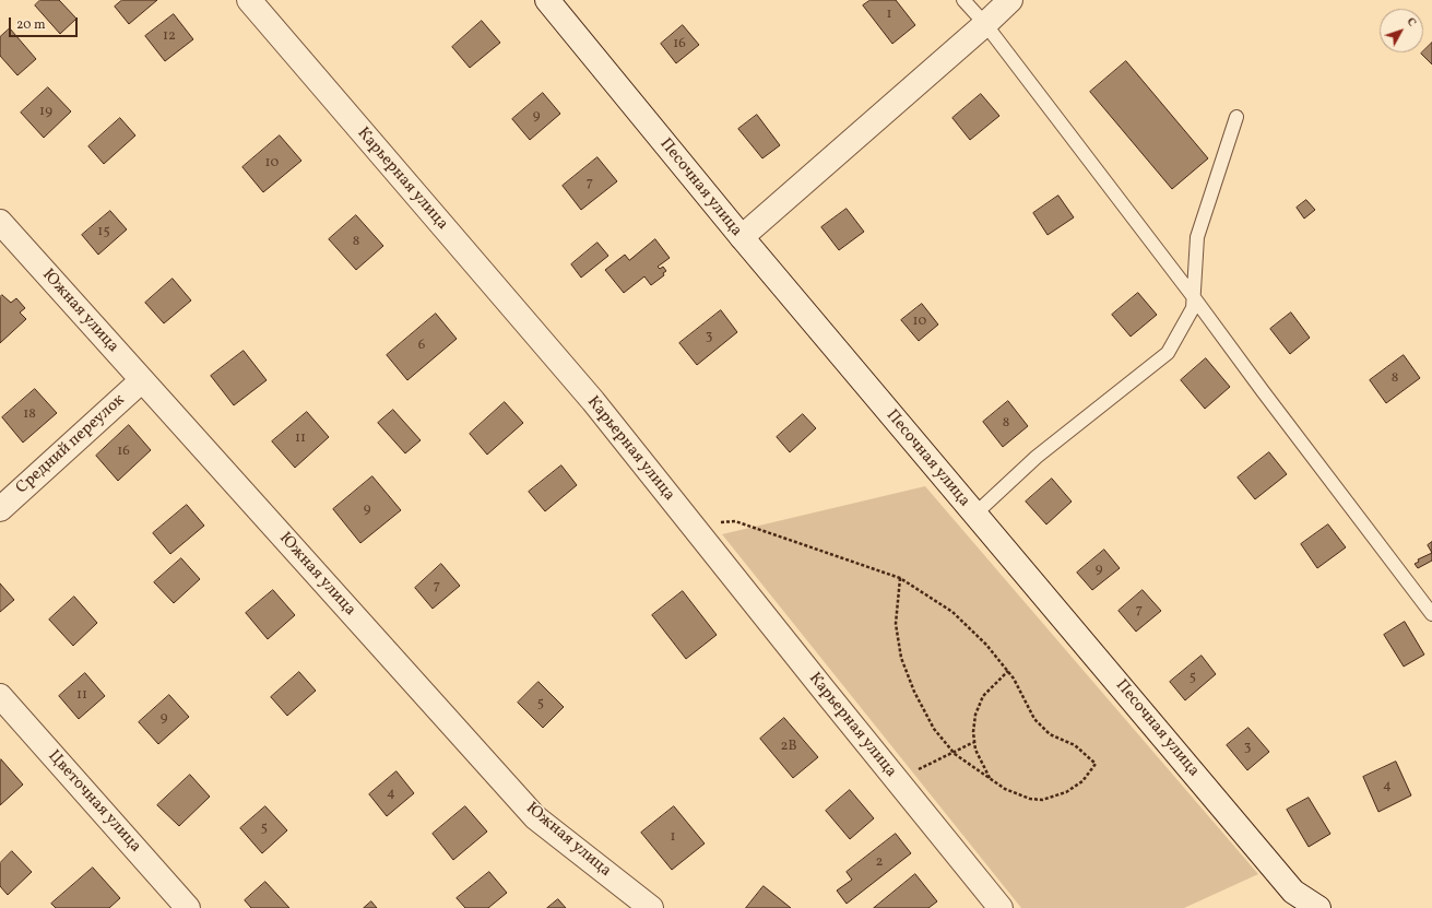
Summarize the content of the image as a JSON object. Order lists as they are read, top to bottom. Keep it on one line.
{"streets":{"street":["Карьерная улица","Песочная улица","Южная улица","Средний переулок","Цветочная улица"]},"crossings":[["Южная улица","Средний переулок"]],"house_numbers":["1","12","16","19","9","10","7","15","8","10","3","6","8","18","8","11","16","9","9","7","7","5","11","5","9","2В","3","4","4","5","1","2"],"scale_bar":"20 m","north":"top right"}
